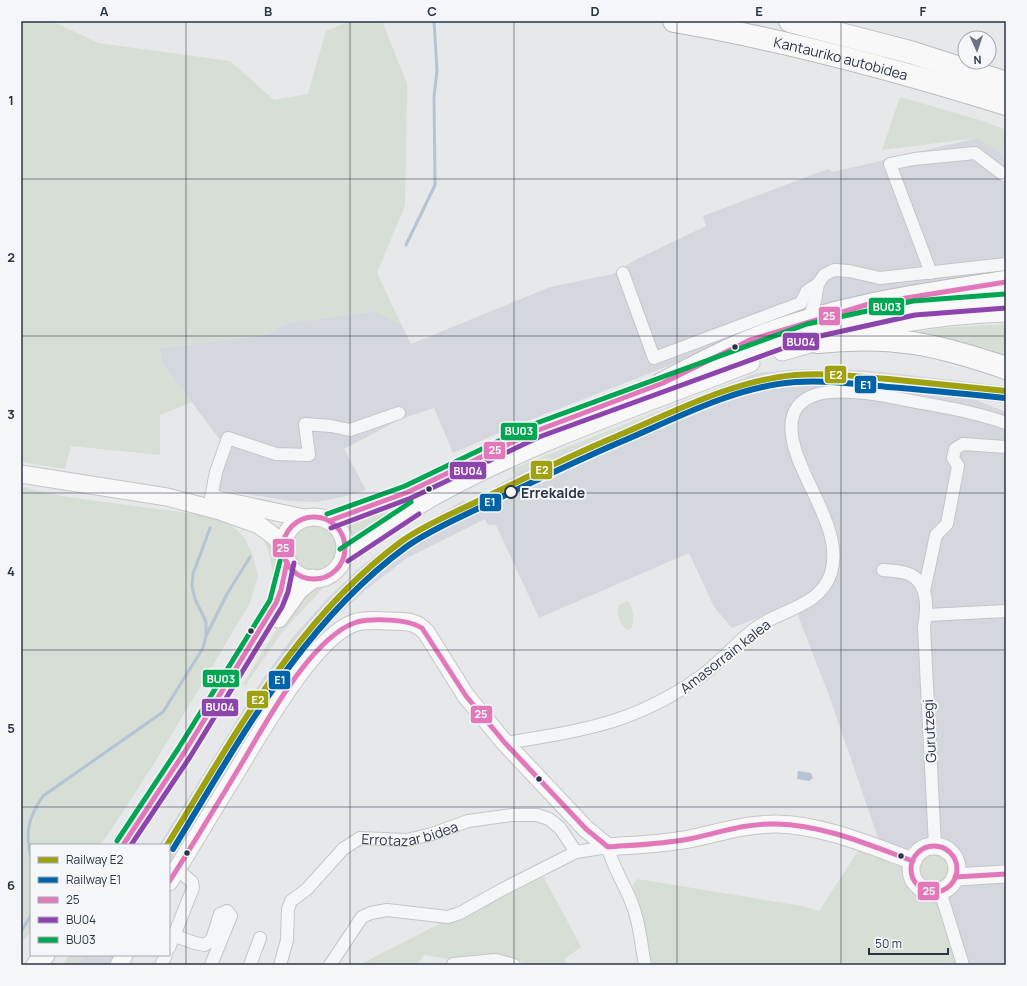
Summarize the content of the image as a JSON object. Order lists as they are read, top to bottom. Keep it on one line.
{"streets":{"highway":["Kantauriko autobidea"],"street":["Amasorrain kalea","Gurutzegi","Errotazar bidea"]},"places":["Errekalde"],"lines":["transit line 25","transit line BU03","transit line BU04","rail line E2","rail line E1"],"legend":["Railway E2","Railway E1","25","BU04","BU03"],"scale_bar":"50 m","north":"bottom","grid":{"columns":["A","B","C","D","E","F"],"rows":["1","2","3","4","5","6"]}}
